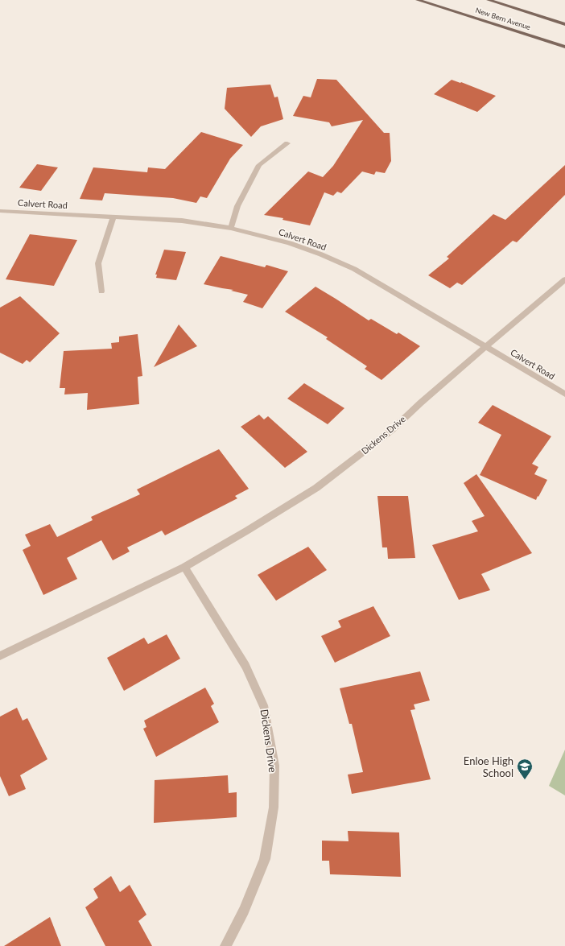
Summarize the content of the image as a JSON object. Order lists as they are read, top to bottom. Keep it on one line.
{"streets":{"main road":["New Bern Avenue"],"street":["Calvert Road","Dickens Drive"]},"crossings":[["Calvert Road","Dickens Drive"]],"places":{"school or university":["Enloe High School"]}}
